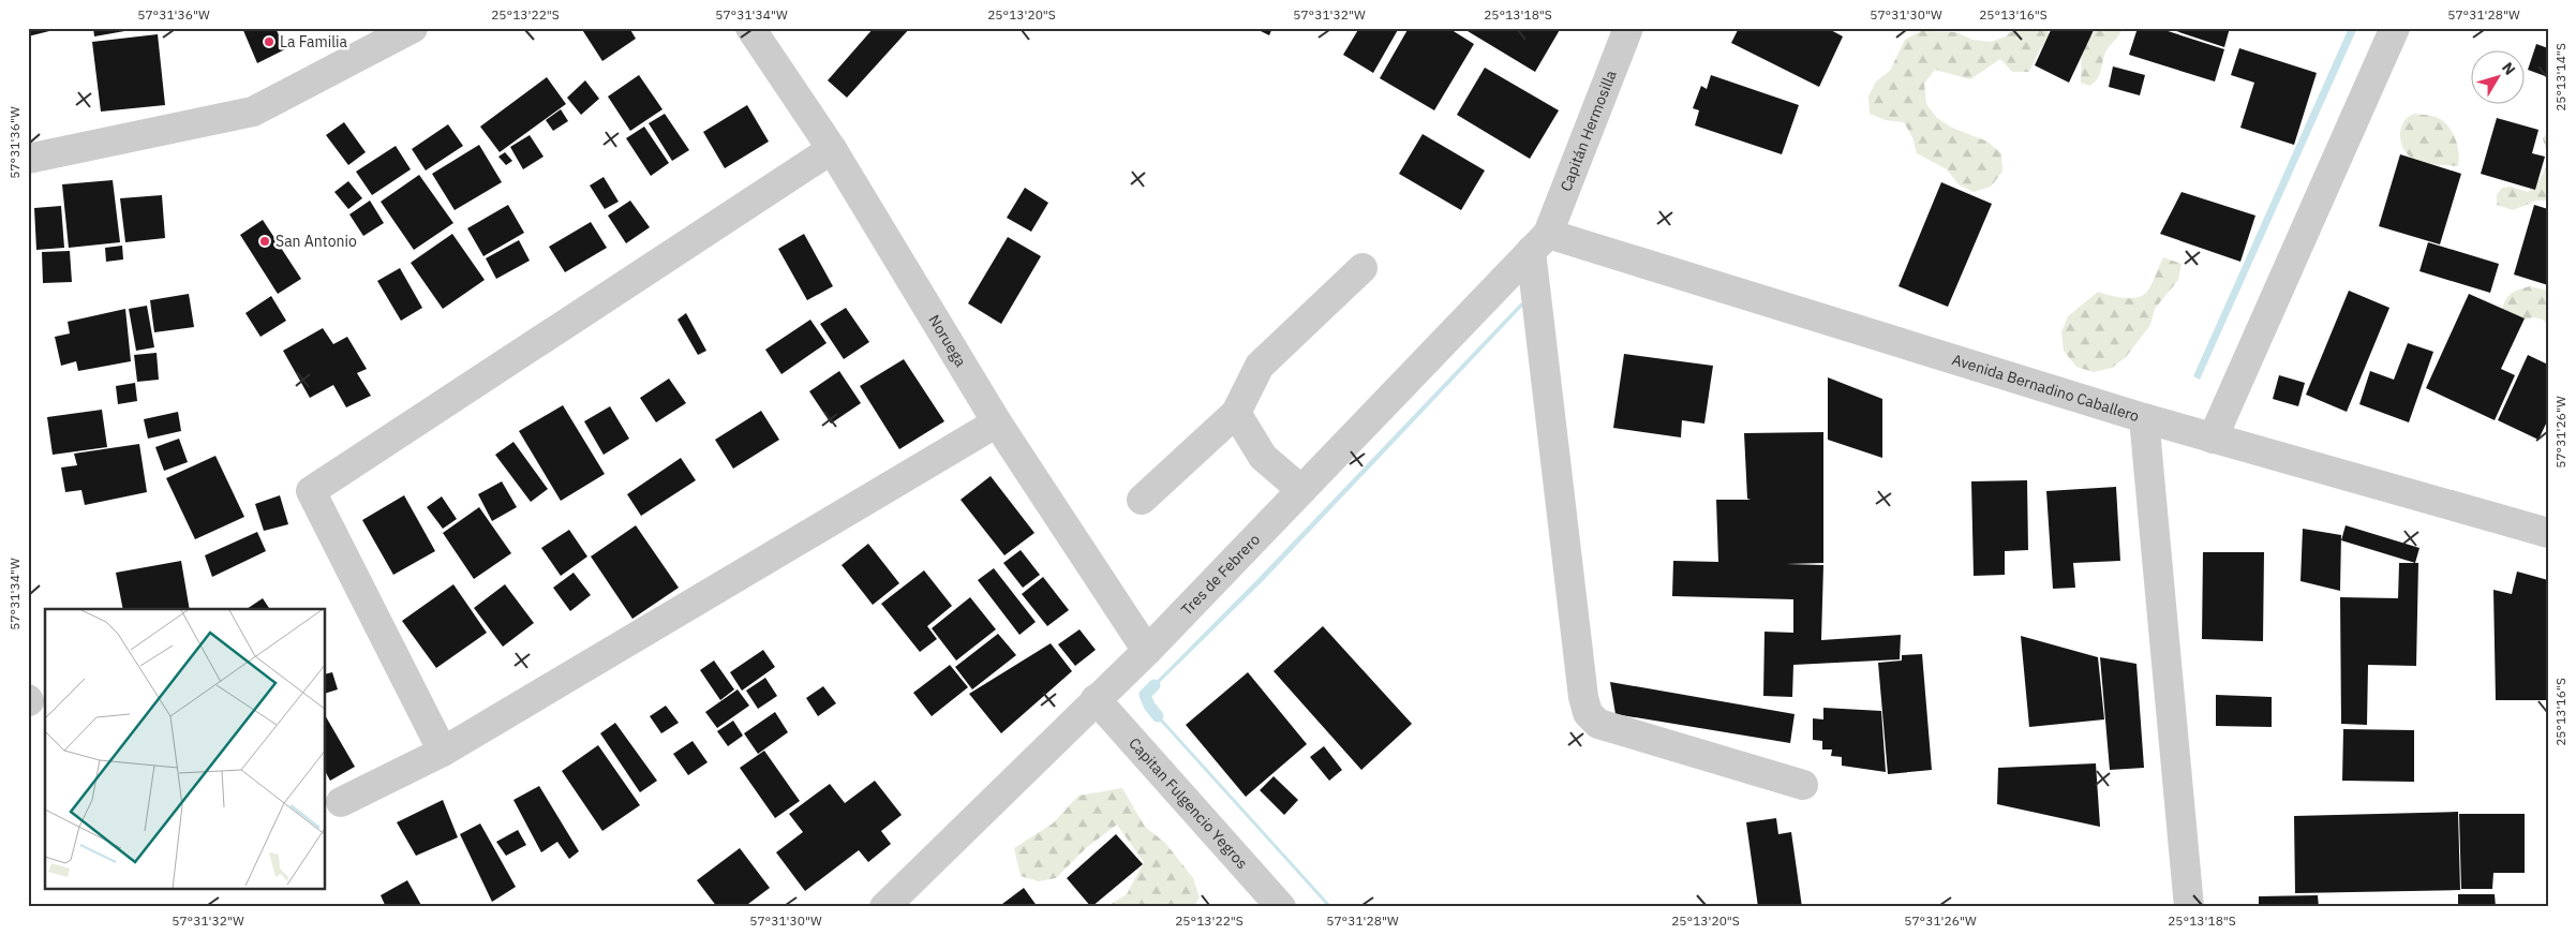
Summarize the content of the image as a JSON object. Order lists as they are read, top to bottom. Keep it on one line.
{"streets":{"street":["Capitán Hermosilla","Noruega","Avenida Bernadino Caballero","Tres de Febrero","Capitan Fulgencio Yegros"]},"crossings":[["Capitán Hermosilla","Avenida Bernadino Caballero"],["Capitán Hermosilla","Tres de Febrero"],["Noruega","Tres de Febrero"],["Avenida Bernadino Caballero","Tres de Febrero"],["Tres de Febrero","Capitan Fulgencio Yegros"]],"places":["La Familia","San Antonio"],"north":"top right","coordinates":["57°31'36\"W","25°13'22\"S","57°31'34\"W","25°13'20\"S","57°31'32\"W","25°13'18\"S","57°31'30\"W","25°13'16\"S","57°31'28\"W","25°13'14\"S","57°31'26\"W"]}
